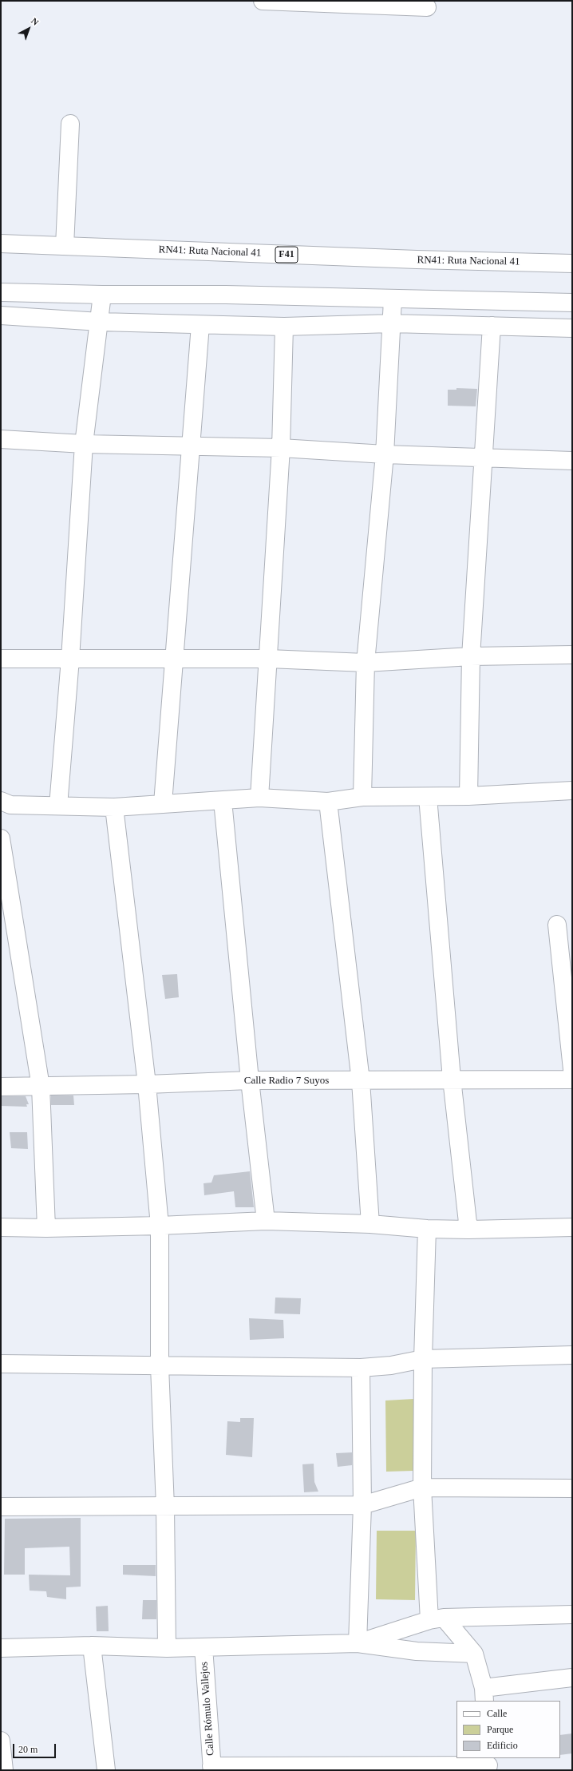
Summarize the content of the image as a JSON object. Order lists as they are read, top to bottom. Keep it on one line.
{"streets":{"street":["RN41: Ruta Nacional 41","F41","Calle Radio 7 Suyos","Calle Rómulo Vallejos"]},"legend":["Calle","Parque","Edificio"],"scale_bar":"20 m","north":"top right"}
